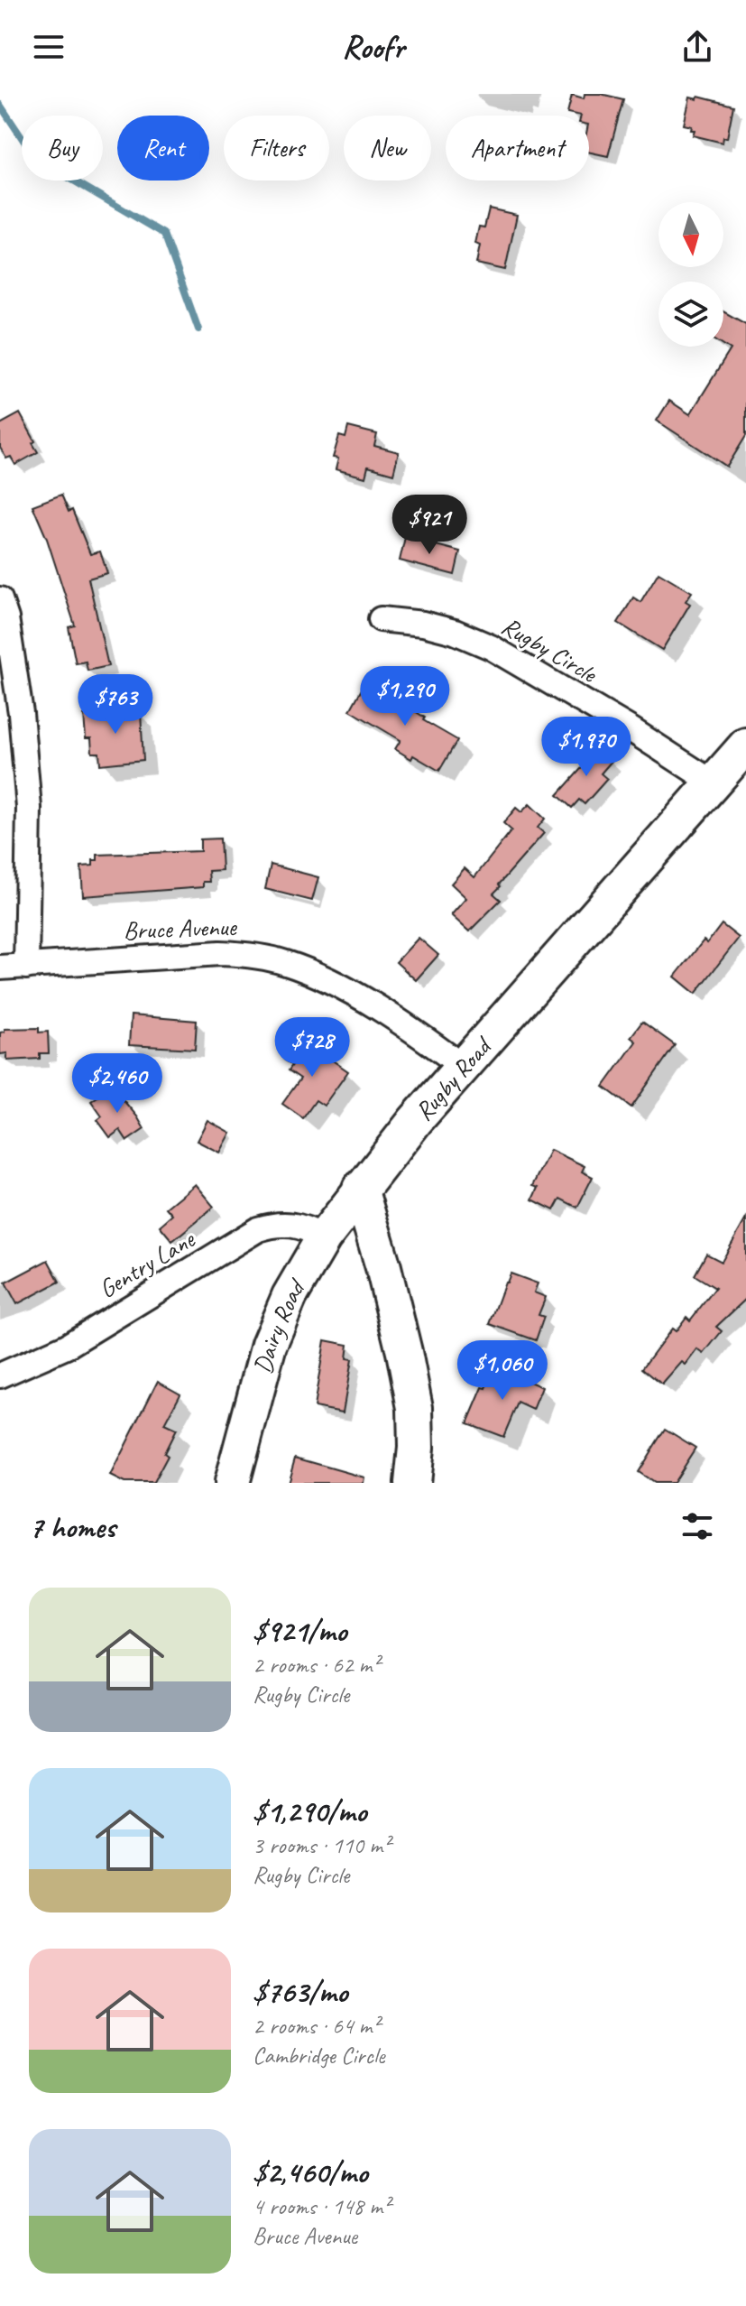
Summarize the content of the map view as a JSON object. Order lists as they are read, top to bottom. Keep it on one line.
{"streets":{"street":["Rugby Circle","Bruce Avenue","Rugby Road","Gentry Lane","Dairy Road"]},"crossings":[["Rugby Circle","Rugby Road"],["Bruce Avenue","Rugby Road"],["Rugby Road","Dairy Road"],["Gentry Lane","Dairy Road"]],"north":"bottom","page":{"header":"Roofr","chip":["Buy","Rent","Filters","New","Apartment"],"price":["$921","$1,290","$763","$1,970","$728","$2,460","$1,060"],"heading":"7 homes","list":[{"name":"$921/mo","note":"2 rooms · 62 m² · Rugby Circle"},{"name":"$1,290/mo","note":"3 rooms · 110 m² · Rugby Circle"},{"name":"$763/mo","note":"2 rooms · 64 m² · Cambridge Circle"},{"name":"$2,460/mo","note":"4 rooms · 148 m² · Bruce Avenue"}]}}
